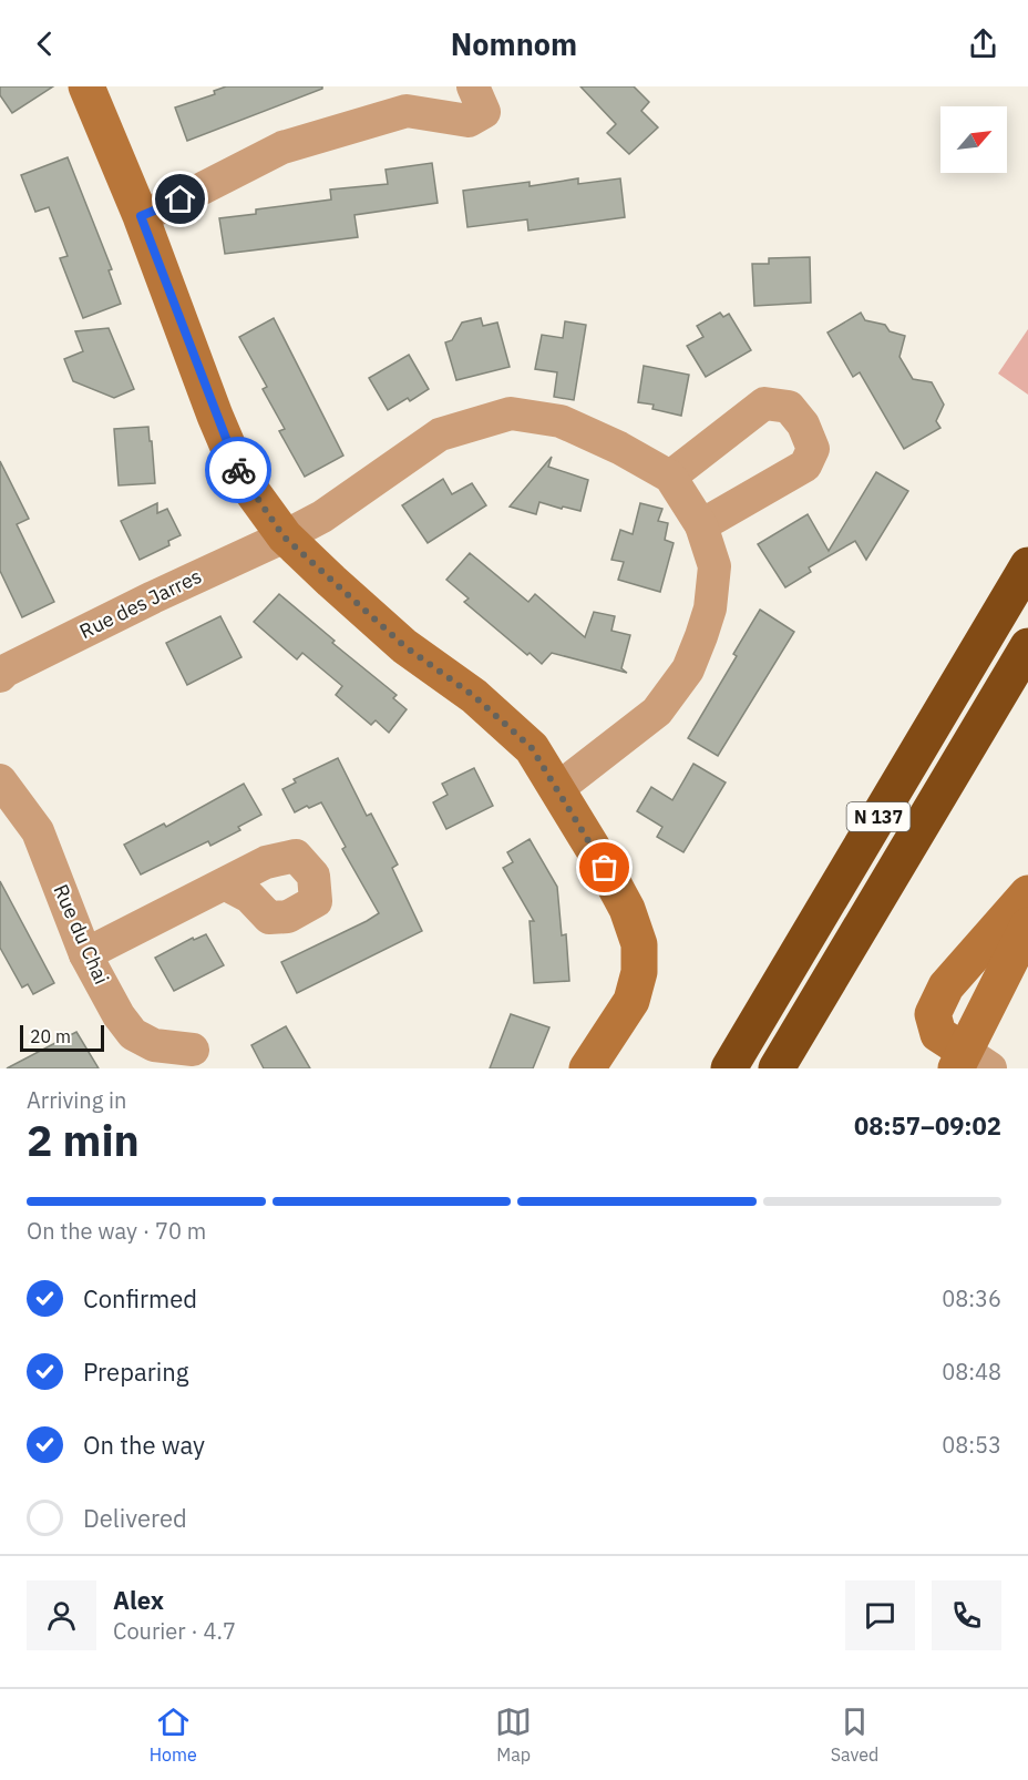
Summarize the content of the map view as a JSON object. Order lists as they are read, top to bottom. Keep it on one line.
{"streets":{"highway":["N 137"],"street":["Rue des Jarres","Rue du Chai"]},"scale_bar":"20 m","north":"top right","page":{"header":"Nomnom","scale":"20 m","heading":["2 min","Arriving in","08:57–09:02"],"panel":["Alex","Courier · 4.7"],"bar":"On the way · 70 m","list":[["Confirmed","08:36"],["Preparing","08:48"],["On the way","08:53"],"Delivered"],"tabs":["Home","Map","Saved"]}}
